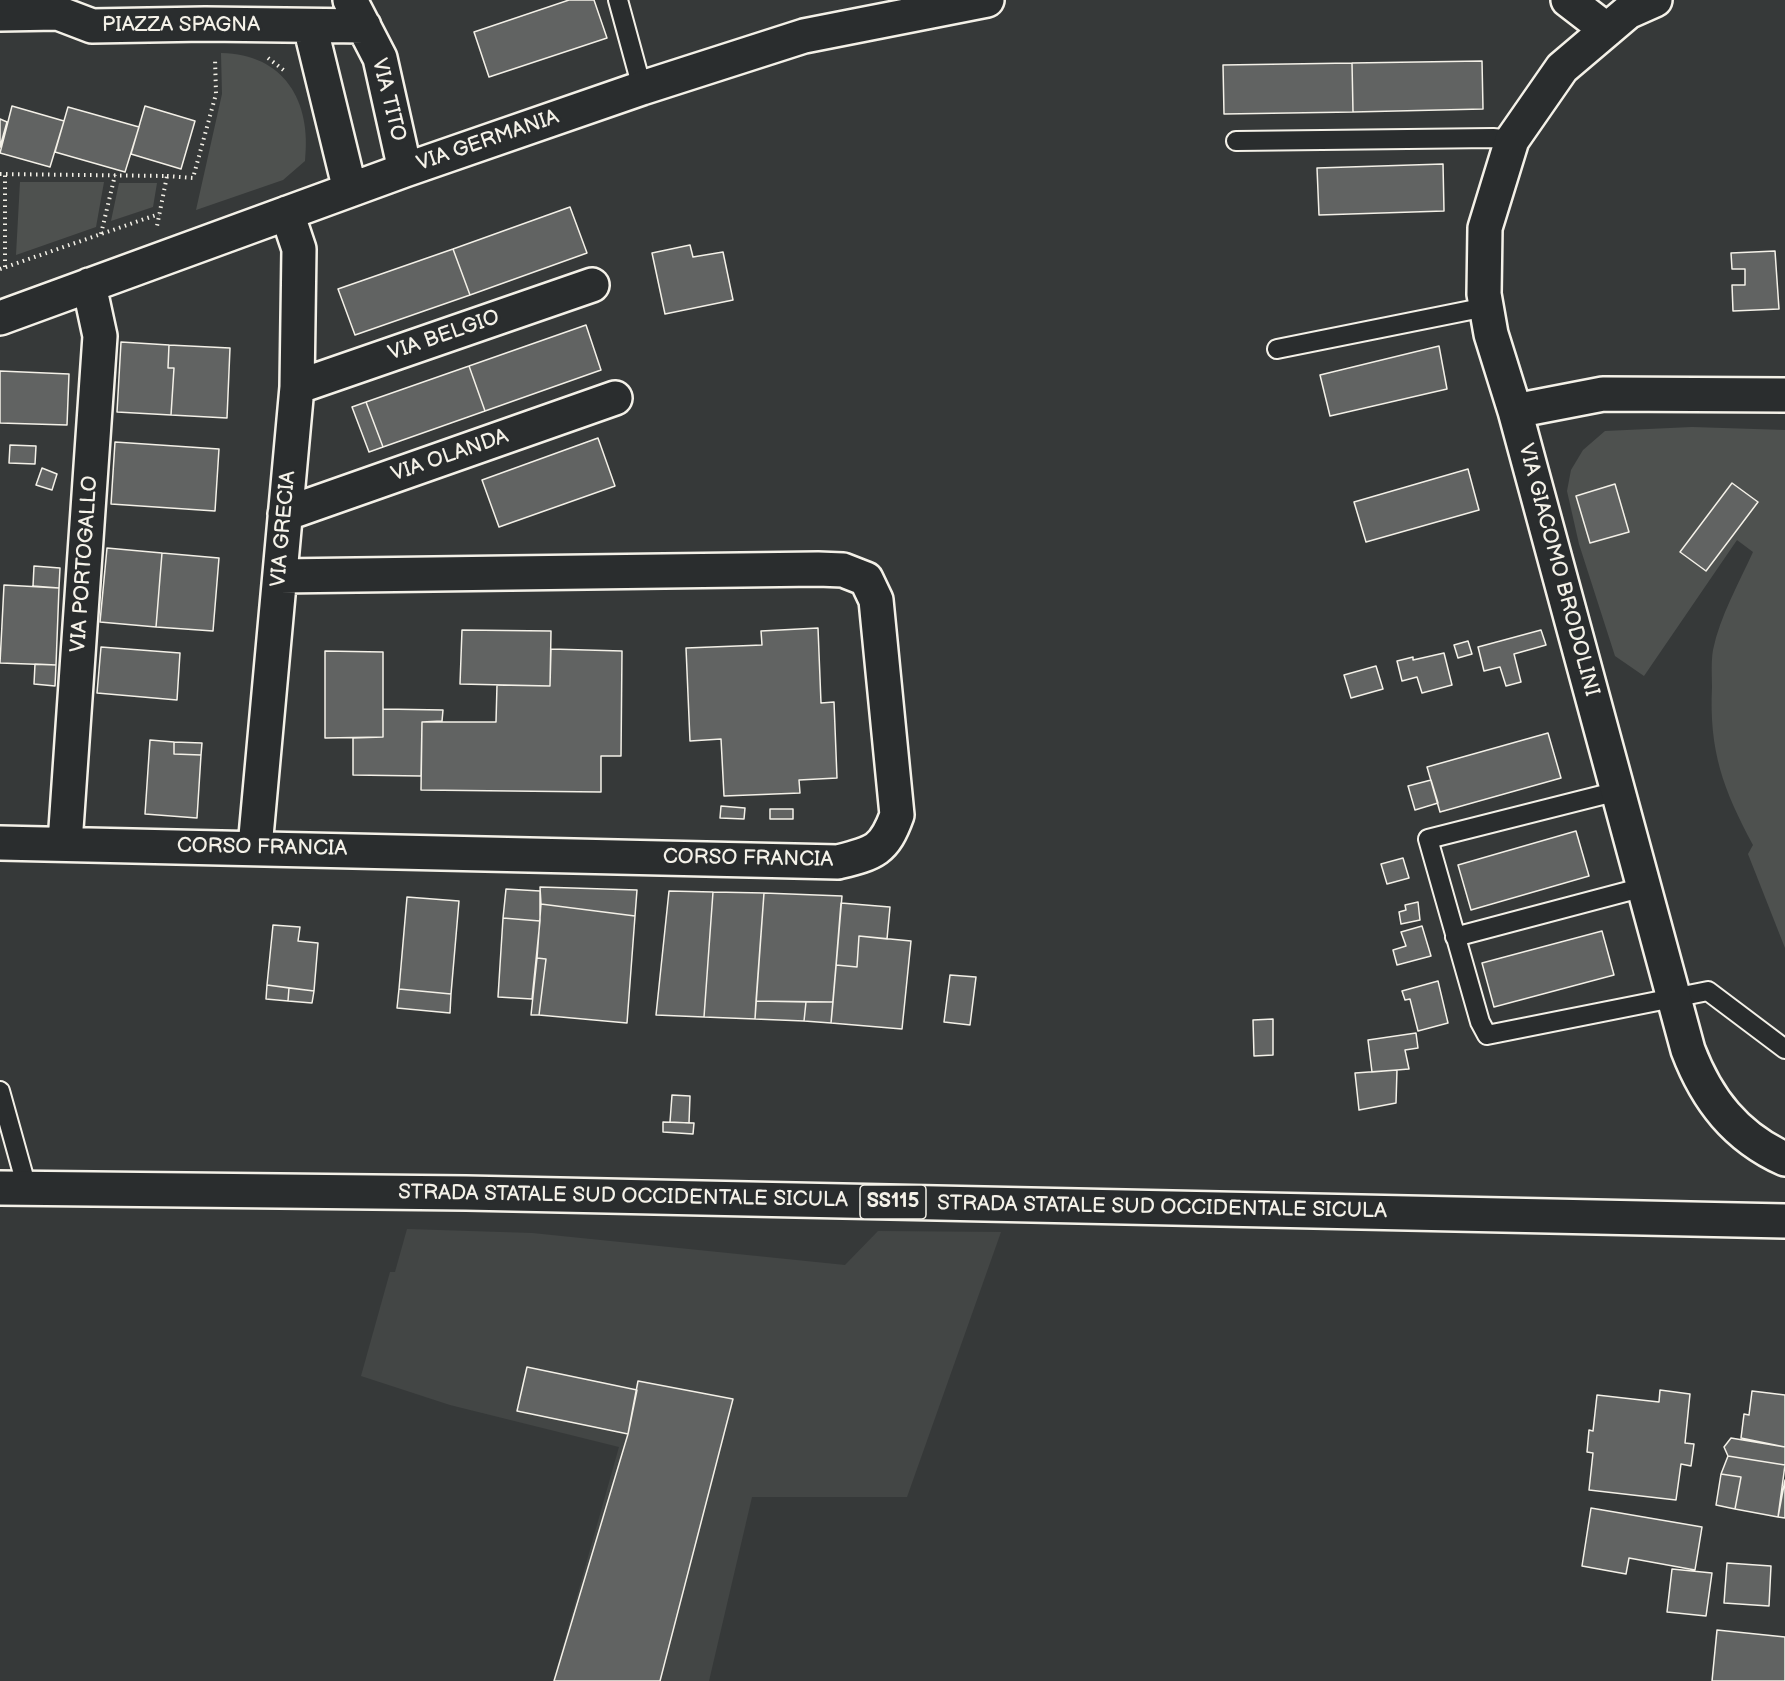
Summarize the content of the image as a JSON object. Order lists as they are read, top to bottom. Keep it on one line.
{"streets":{"street":["PIAZZA SPAGNA","VIA TITO","VIA GERMANIA","VIA BELGIO","VIA OLANDA","VIA GRECIA","VIA PORTOGALLO","VIA GIACOMO BRODOLINI","CORSO FRANCIA","STRADA STATALE SUD OCCIDENTALE SICULA","SS115"]},"crossings":[["PIAZZA SPAGNA","VIA TITO"],["VIA TITO","VIA GERMANIA"],["VIA GERMANIA","VIA GRECIA"],["VIA GERMANIA","VIA PORTOGALLO"],["VIA BELGIO","VIA GRECIA"],["VIA OLANDA","VIA GRECIA"],["VIA GRECIA","CORSO FRANCIA"],["VIA PORTOGALLO","CORSO FRANCIA"]]}
